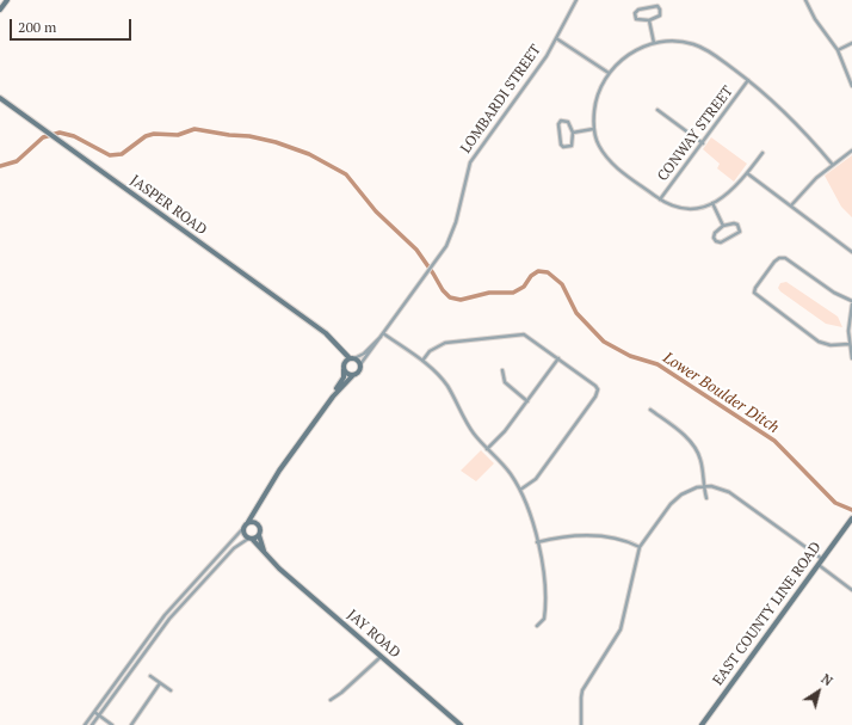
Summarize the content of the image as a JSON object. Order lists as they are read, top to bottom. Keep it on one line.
{"streets":{"street":["LOMBARDI STREET","CONWAY STREET","JASPER ROAD","EAST COUNTY LINE ROAD","JAY ROAD"]},"crossings":[["LOMBARDI STREET","JASPER ROAD"]],"water":["Lower Boulder Ditch"],"scale_bar":"200 m","north":"top right"}
